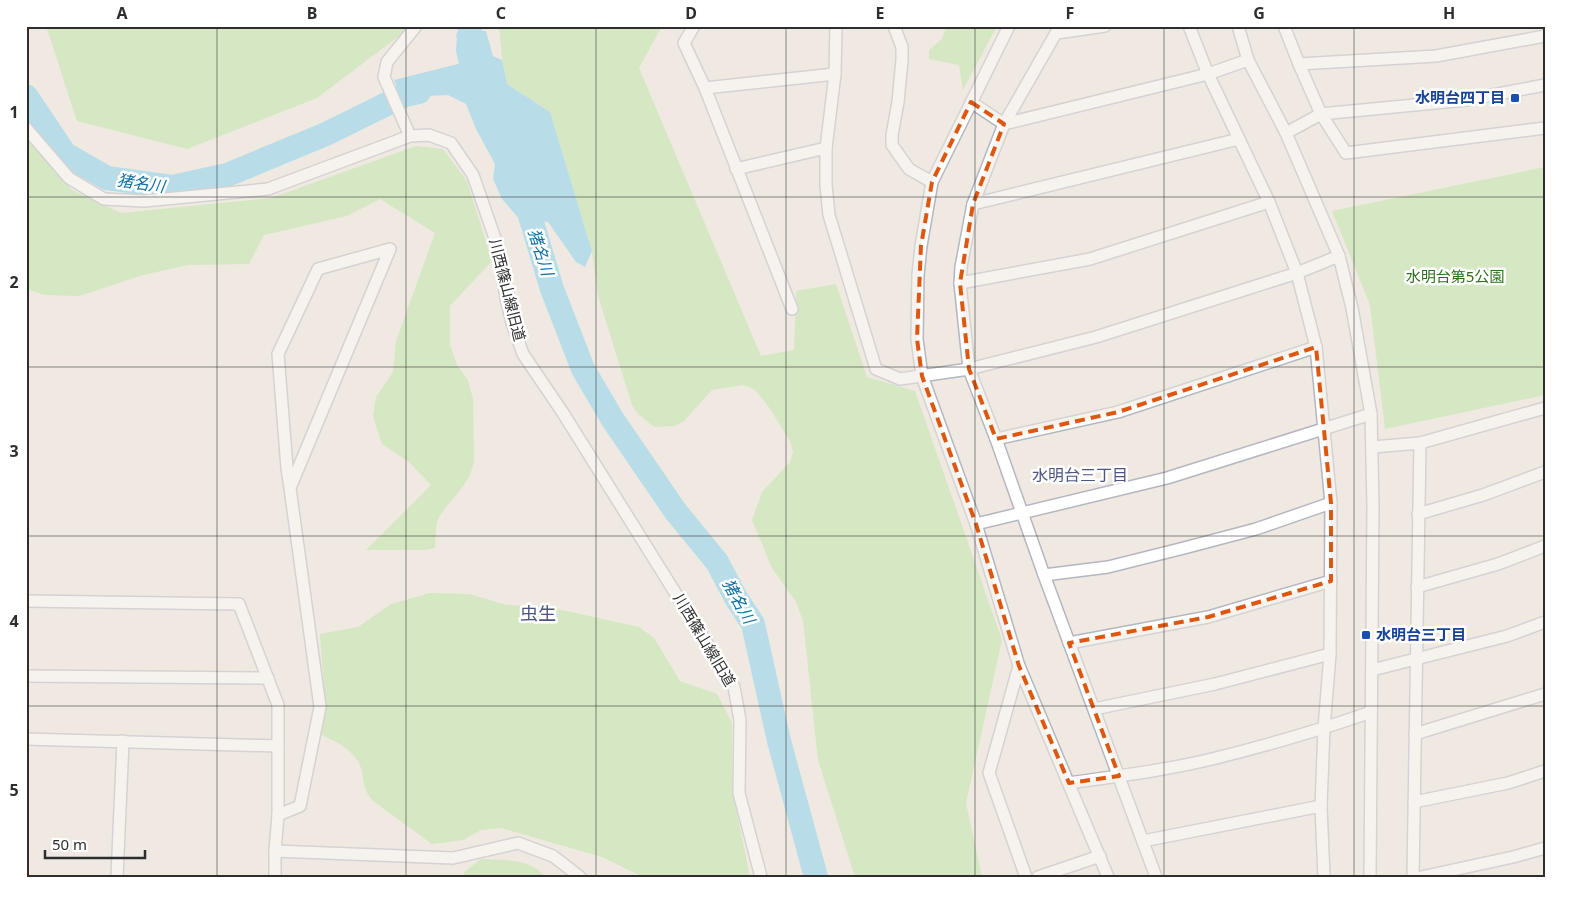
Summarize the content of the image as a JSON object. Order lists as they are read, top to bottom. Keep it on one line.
{"streets":{"street":["川西篠山線旧道"]},"districts":["水明台三丁目","虫生"],"water":["猪名川"],"parks":["水明台第5公園"],"places":{"transit":["水明台四丁目","水明台三丁目"]},"scale_bar":"50 m","grid":{"columns":["A","B","C","D","E","F","G","H"],"rows":["1","2","3","4","5"]}}
